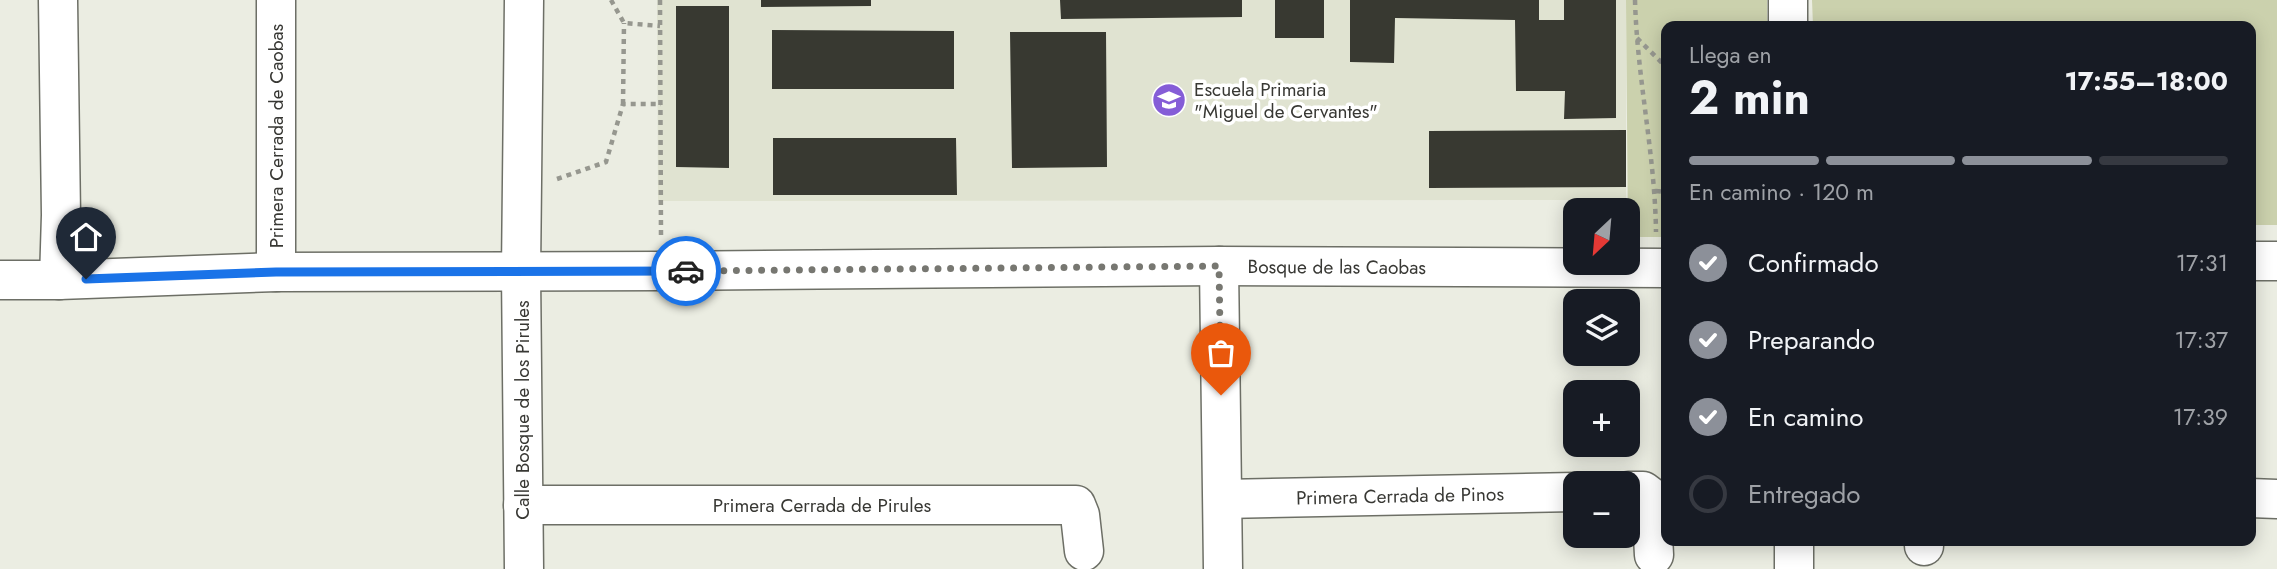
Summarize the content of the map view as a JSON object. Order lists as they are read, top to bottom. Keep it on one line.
{"streets":{"street":["Primera Cerrada de Caobas","Bosque de las Caobas","Calle Bosque de los Pirules","Primera Cerrada de Pinos","Primera Cerrada de Pirules"]},"crossings":[["Primera Cerrada de Caobas","Bosque de las Caobas"],["Bosque de las Caobas","Calle Bosque de los Pirules"],["Calle Bosque de los Pirules","Primera Cerrada de Pirules"]],"places":{"school or university":["Escuela Primaria \"Miguel de Cervantes\""]},"north":"bottom left","page":{"heading":["2 min","Llega en","17:55–18:00"],"bar":"En camino · 120 m","map_buttons":["+","−"],"list":[["Confirmado","17:31"],["Preparando","17:37"],["En camino","17:39"],"Entregado"]}}
